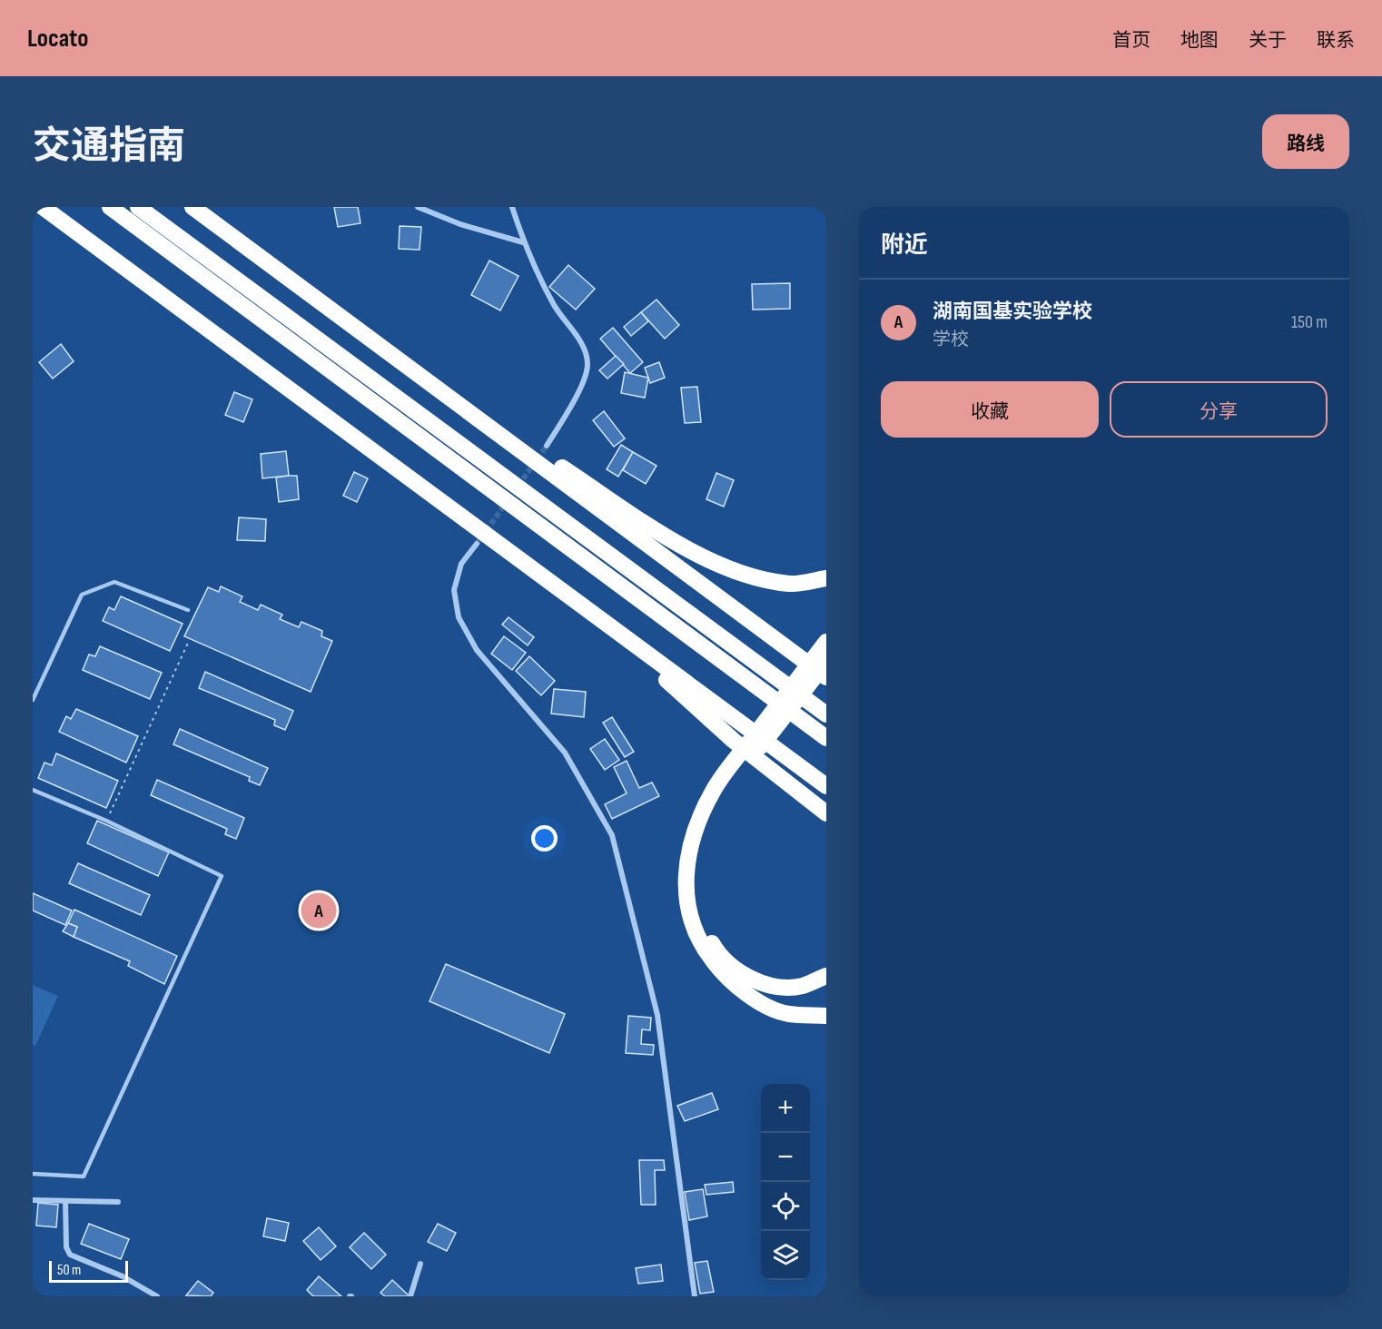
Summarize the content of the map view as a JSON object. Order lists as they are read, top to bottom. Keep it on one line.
{"scale_bar":"50 m","page":{"header":"Locato","nav":["首页","地图","关于","联系"],"title":"交通指南","buttons":["路线",["收藏","分享"]],"heading":"附近","list":[{"mark":"A","name":"湖南国基实验学校","note":"学校","value":"150 m"}],"pins":"A","map_buttons":["+","−"],"scale":"50 m"}}
